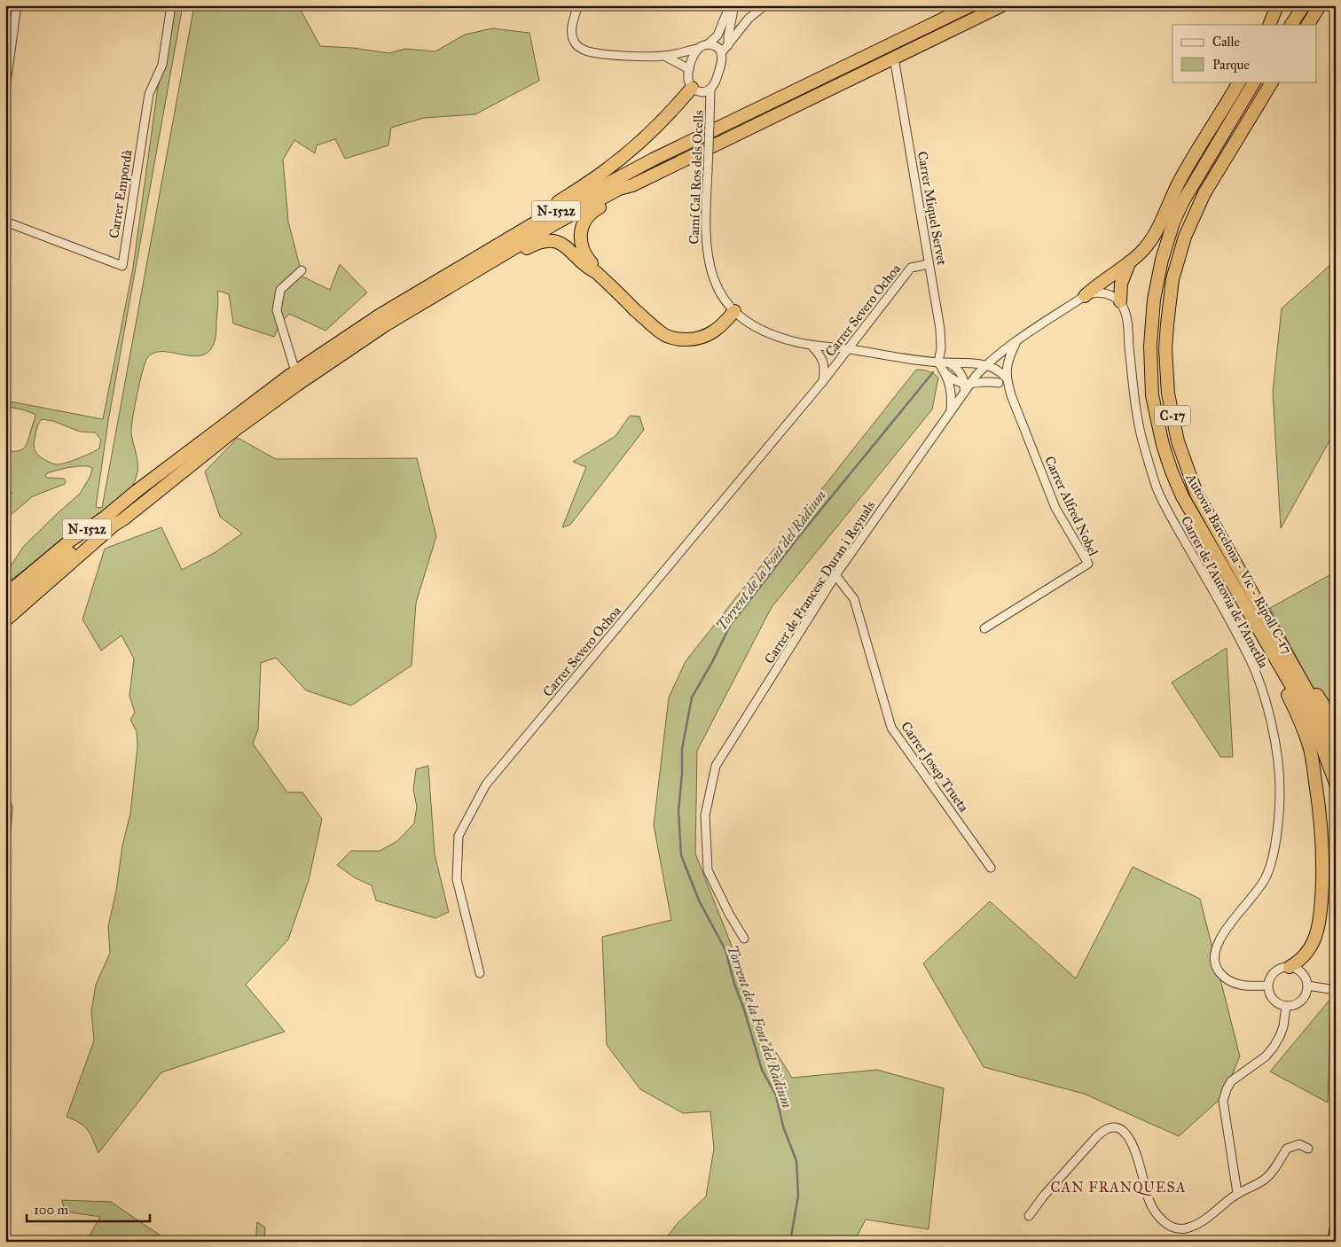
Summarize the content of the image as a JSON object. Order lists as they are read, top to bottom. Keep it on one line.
{"streets":{"highway":["N-152z","C-17","Autovia Barcelona - Vic - Ripoll C-17"],"street":["Camí Cal Ros dels Ocells","Carrer Empordà","Carrer Miquel Servet","Carrer Severo Ochoa","Carrer Alfred Nobel","Carrer de Francesc Duran i Reynals","Carrer de l'Autovia de l'Ametlla","Carrer Josep Trueta"]},"crossings":[["Camí Cal Ros dels Ocells","Carrer Miquel Servet"],["Camí Cal Ros dels Ocells","Carrer Severo Ochoa"],["Camí Cal Ros dels Ocells","Carrer Alfred Nobel"],["Camí Cal Ros dels Ocells","Carrer de Francesc Duran i Reynals"],["Carrer Miquel Servet","N-152z"],["Carrer Miquel Servet","Carrer Severo Ochoa"],["Carrer Alfred Nobel","Carrer de Francesc Duran i Reynals"],["Carrer de Francesc Duran i Reynals","Carrer Josep Trueta"]],"districts":["CAN FRANQUESA"],"water":["Torrent de la Font del Ràdium"],"legend":["Calle","Parque"],"scale_bar":"100 m"}
